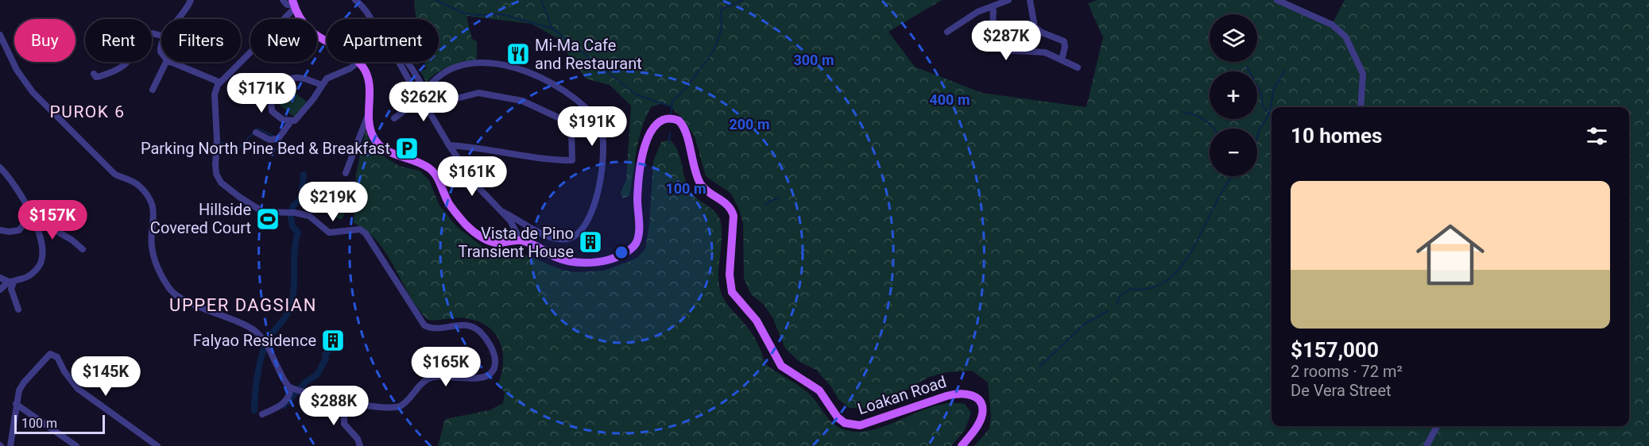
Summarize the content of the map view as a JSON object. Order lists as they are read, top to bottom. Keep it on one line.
{"streets":{"main road":["Loakan Road"]},"districts":["PUROK 6","UPPER DAGSIAN"],"places":{"restaurant":["Mi-Ma Cafe and Restaurant"],"parking":["Parking North Pine Bed & Breakfast"],"sports":["Hillside Covered Court"],"building":["Vista de Pino Transient House","Falyao Residence"]},"scale_bar":"100 m","page":{"map_buttons":["+","−"],"chip":["Buy","Rent","Filters","New","Apartment"],"price":["$287K","$171K","$262K","$191K","$161K","$219K","$157K","$165K","$145K","$288K"],"heading":"10 homes","list":[{"name":"$157,000","note":"2 rooms · 72 m² · De Vera Street"}],"scale":"100 m"},"rings":["300 m","400 m","200 m","100 m"]}
